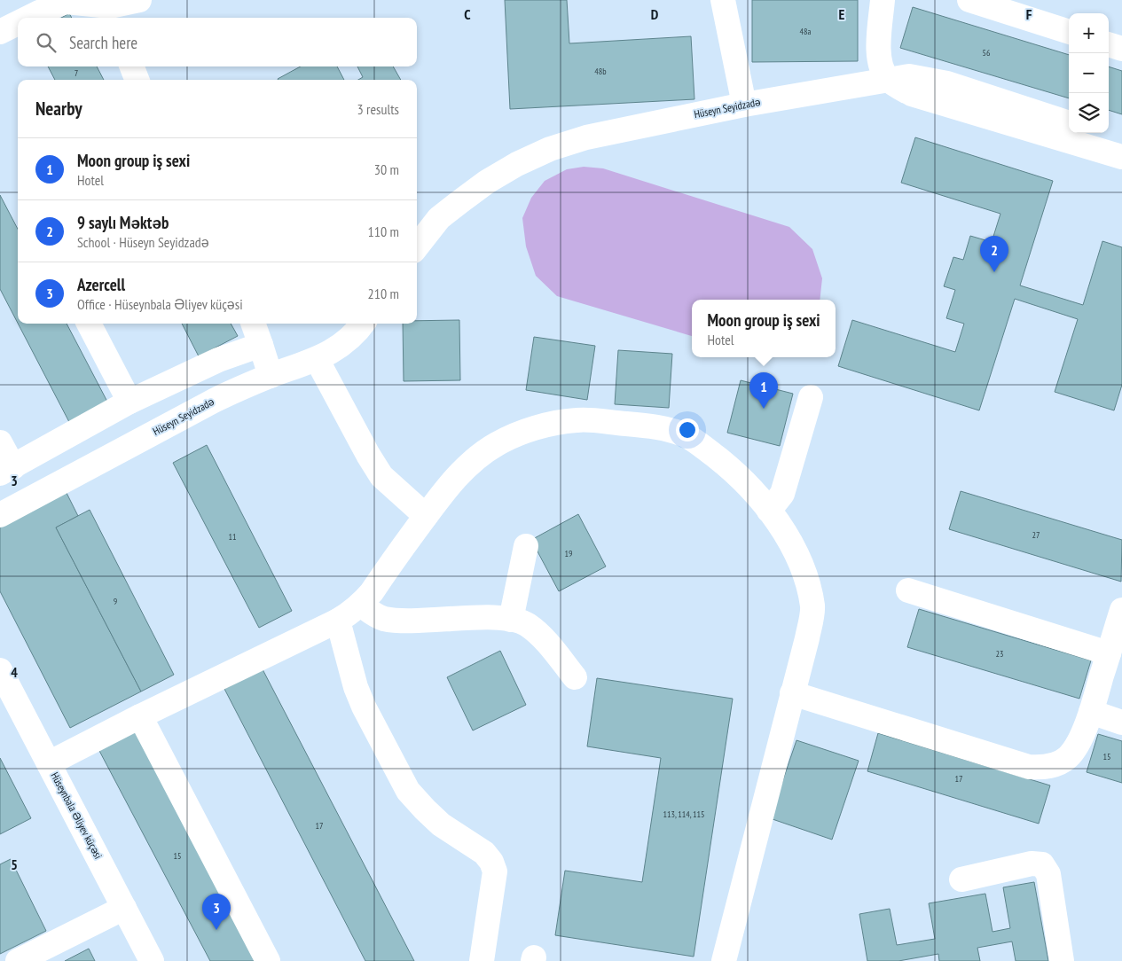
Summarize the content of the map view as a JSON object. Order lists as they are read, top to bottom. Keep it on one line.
{"streets":{"street":["Hüseyn Seyidzadə","Hüseynbala Əliyev küçəsi"]},"house_numbers":["48a","56","48b","7","27","11","19","9","23","15","17","113, 114, 115","17","15"],"page":{"map_buttons":["+","−"],"search":"Search here","heading":["Nearby","3 results"],"list":[{"mark":"1","name":"Moon group iş sexi","note":"Hotel","value":"30 m"},{"mark":"2","name":"9 saylı Məktəb","note":"School · Hüseyn Seyidzadə","value":"110 m"},{"mark":"3","name":"Azercell","note":"Office · Hüseynbala Əliyev küçəsi","value":"210 m"}],"pins":["2","1","3"],"popup":["Moon group iş sexi","Hotel"]},"grid":{"columns":["C","D","E","F"],"rows":["3","4","5"]}}
